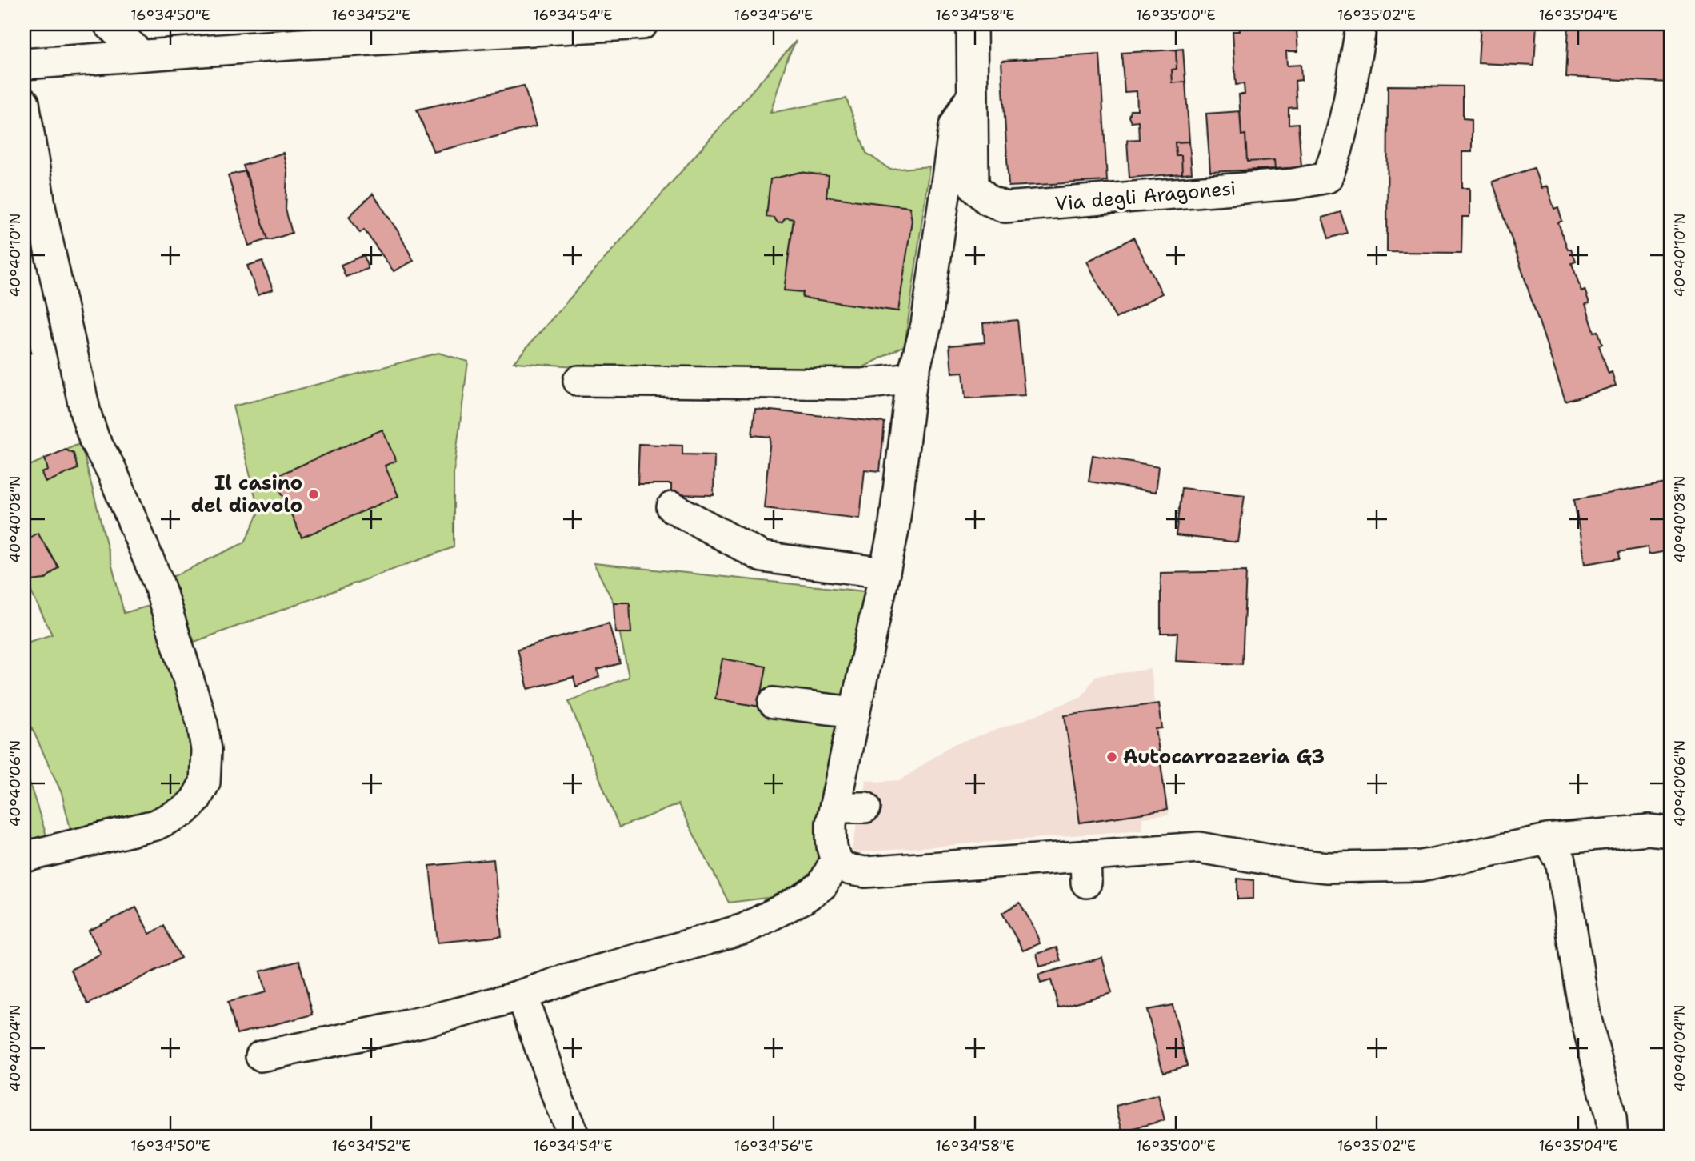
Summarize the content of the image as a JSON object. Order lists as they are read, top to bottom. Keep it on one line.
{"streets":{"street":["Via degli Aragonesi"]},"places":["Il casino del diavolo","Autocarrozzeria G3"],"coordinates":["16°34'50\"E","16°34'52\"E","16°34'54\"E","16°34'56\"E","16°34'58\"E","16°35'00\"E","16°35'02\"E","16°35'04\"E","40°40'10\"N","40°40'08\"N","40°40'06\"N","40°40'04\"N"]}
